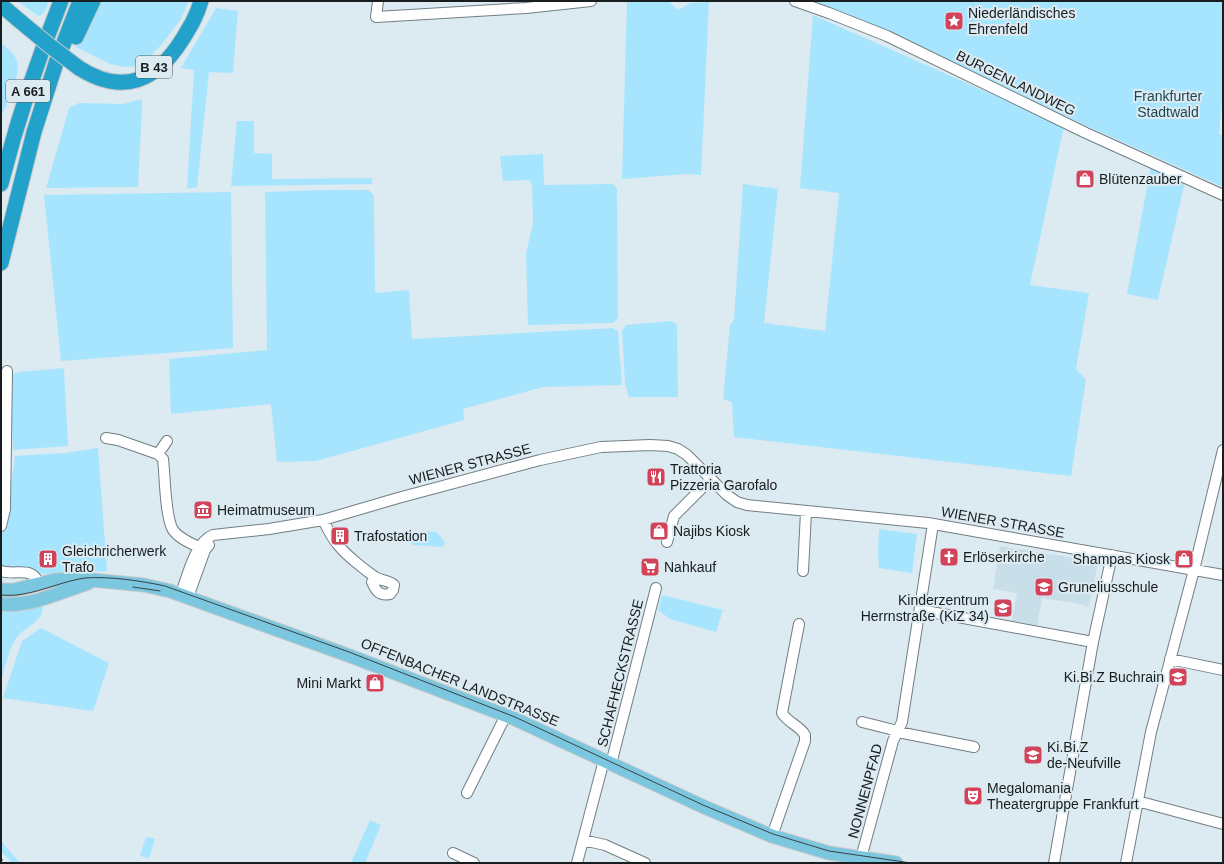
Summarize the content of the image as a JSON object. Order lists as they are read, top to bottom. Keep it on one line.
{"streets":{"highway":["B 43","A 661"],"main road":["OFFENBACHER LANDSTRASSE"],"street":["BURGENLANDWEG","WIENER STRASSE","SCHAFHECKSTRASSE","NONNENPFAD"]},"crossings":[["WIENER STRASSE","OFFENBACHER LANDSTRASSE"],["WIENER STRASSE","NONNENPFAD"],["SCHAFHECKSTRASSE","OFFENBACHER LANDSTRASSE"],["OFFENBACHER LANDSTRASSE","NONNENPFAD"]],"parks":["Frankfurter Stadtwald"],"places":{"place":["Niederländisches Ehrenfeld"],"shop":["Blütenzauber","Najibs Kiosk","Shampas Kiosk","Mini Markt"],"restaurant":["Trattoria Pizzeria Garofalo"],"museum":["Heimatmuseum"],"building":["Trafostation","Gleichricherwerk Trafo"],"church":["Erlöserkirche"],"supermarket":["Nahkauf"],"school or university":["Gruneliusschule","Kinderzentrum Herrnstraße (KiZ 34)","Ki.Bi.Z Buchrain","Ki.Bi.Z de-Neufville"],"theatre":["Megalomania Theatergruppe Frankfurt"]}}
